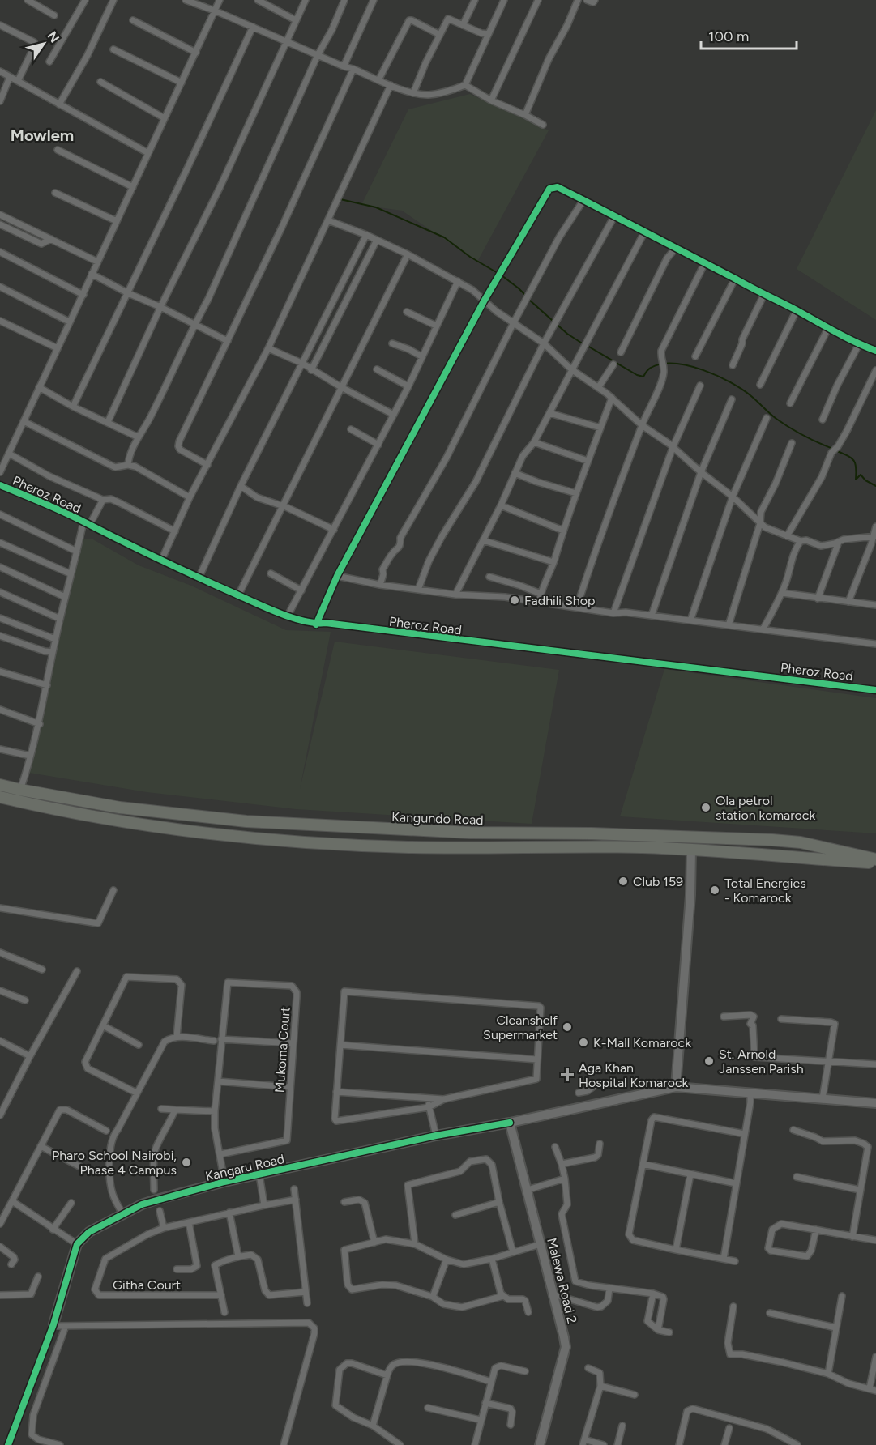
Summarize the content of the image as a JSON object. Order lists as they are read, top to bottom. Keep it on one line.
{"streets":{"highway":["Kangundo Road"],"main road":["Kangaru Road","Malewa Road 2"],"street":["Pheroz Road","Mukoma Court","Githa Court"]},"crossings":[["Kangaru Road","Malewa Road 2"]],"districts":["Mowlem"],"places":{"other":["Fadhili Shop","Ola petrol station komarock","Club 159","Total Energies - Komarock","Cleanshelf Supermarket","K-Mall Komarock","St. Arnold Janssen Parish","Pharo School Nairobi, Phase 4 Campus"],"health":["Aga Khan Hospital Komarock"]},"scale_bar":"100 m","north":"top right"}
